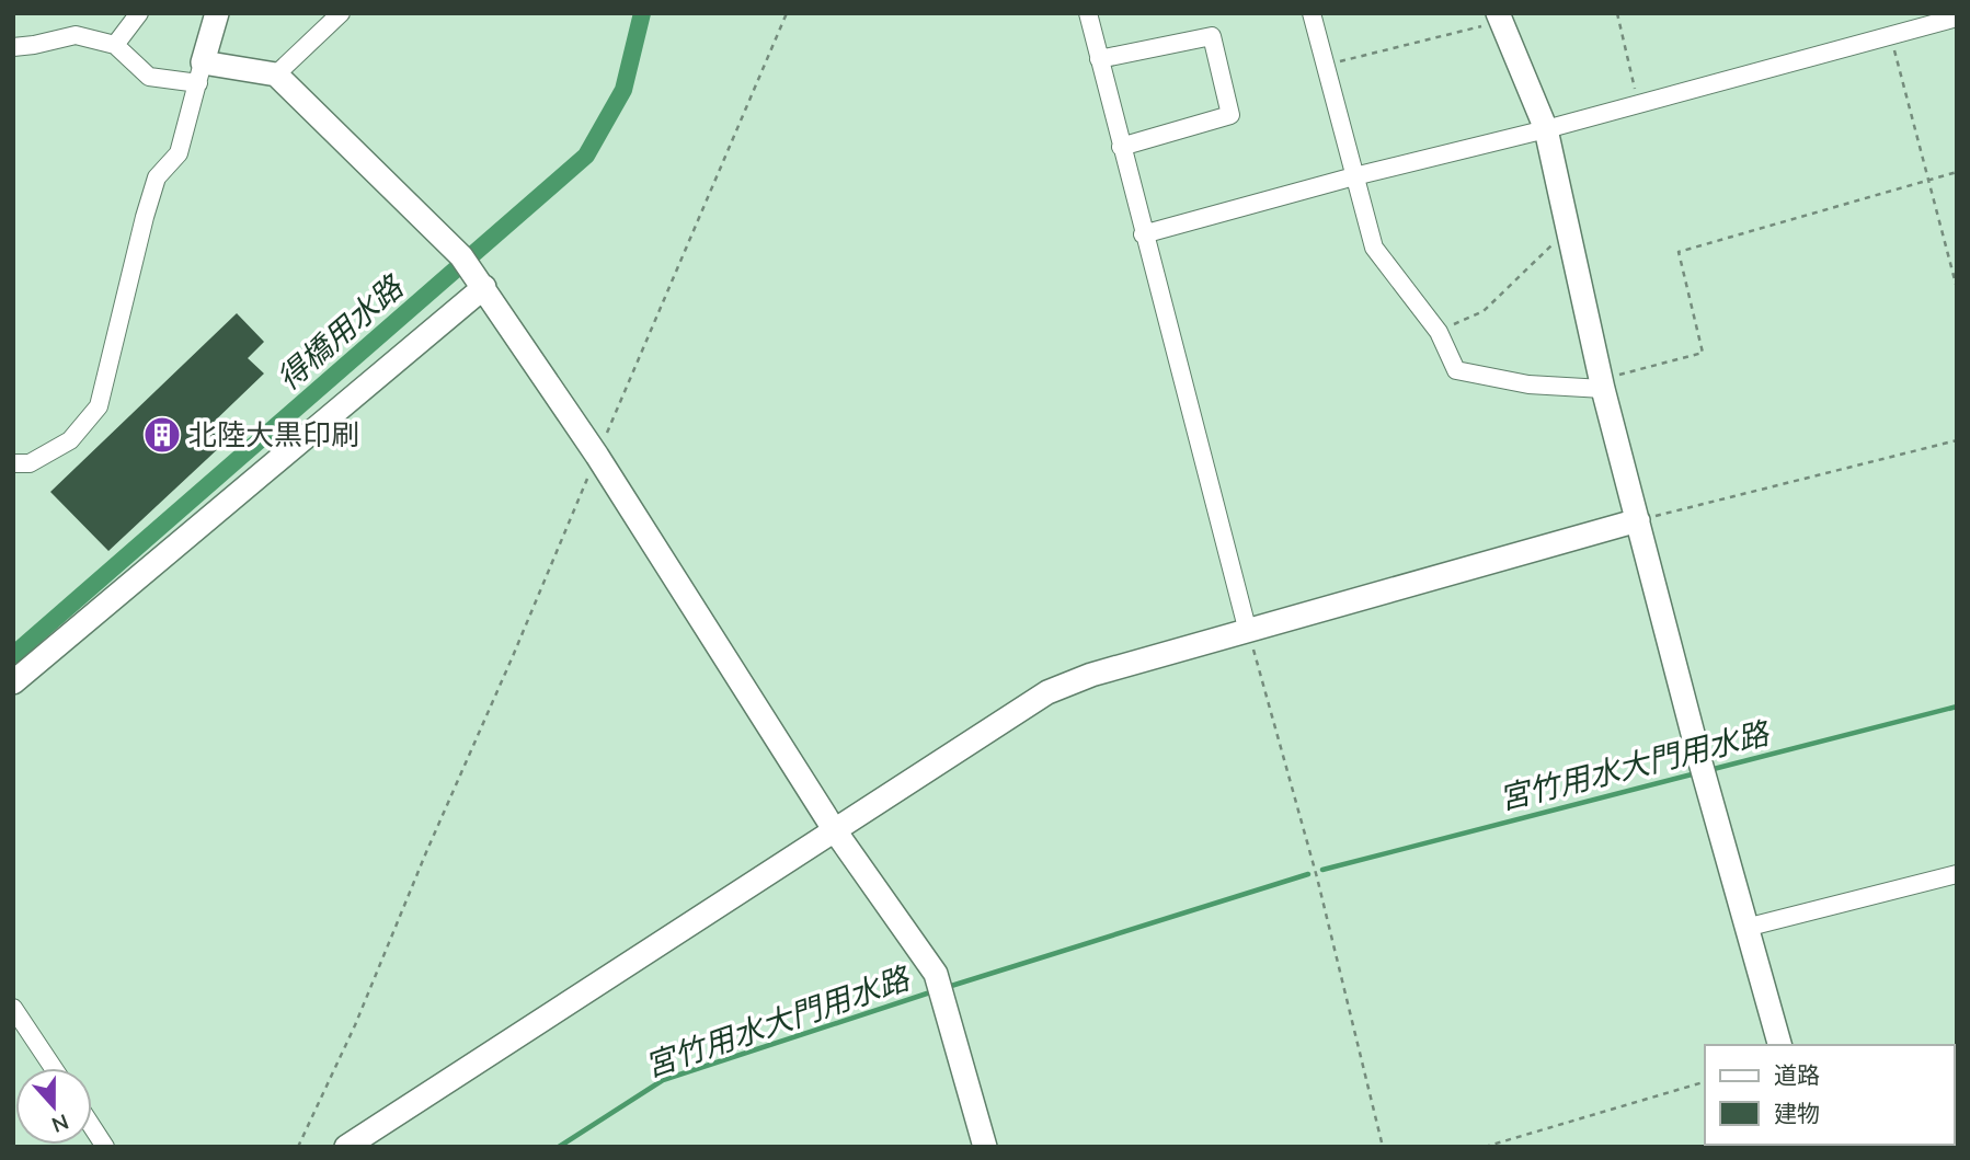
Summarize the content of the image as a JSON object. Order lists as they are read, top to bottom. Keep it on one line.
{"water":["得橋用水路","宮竹用水大門用水路"],"places":{"building":["北陸大黒印刷"]},"legend":["道路","建物"],"north":"bottom"}
